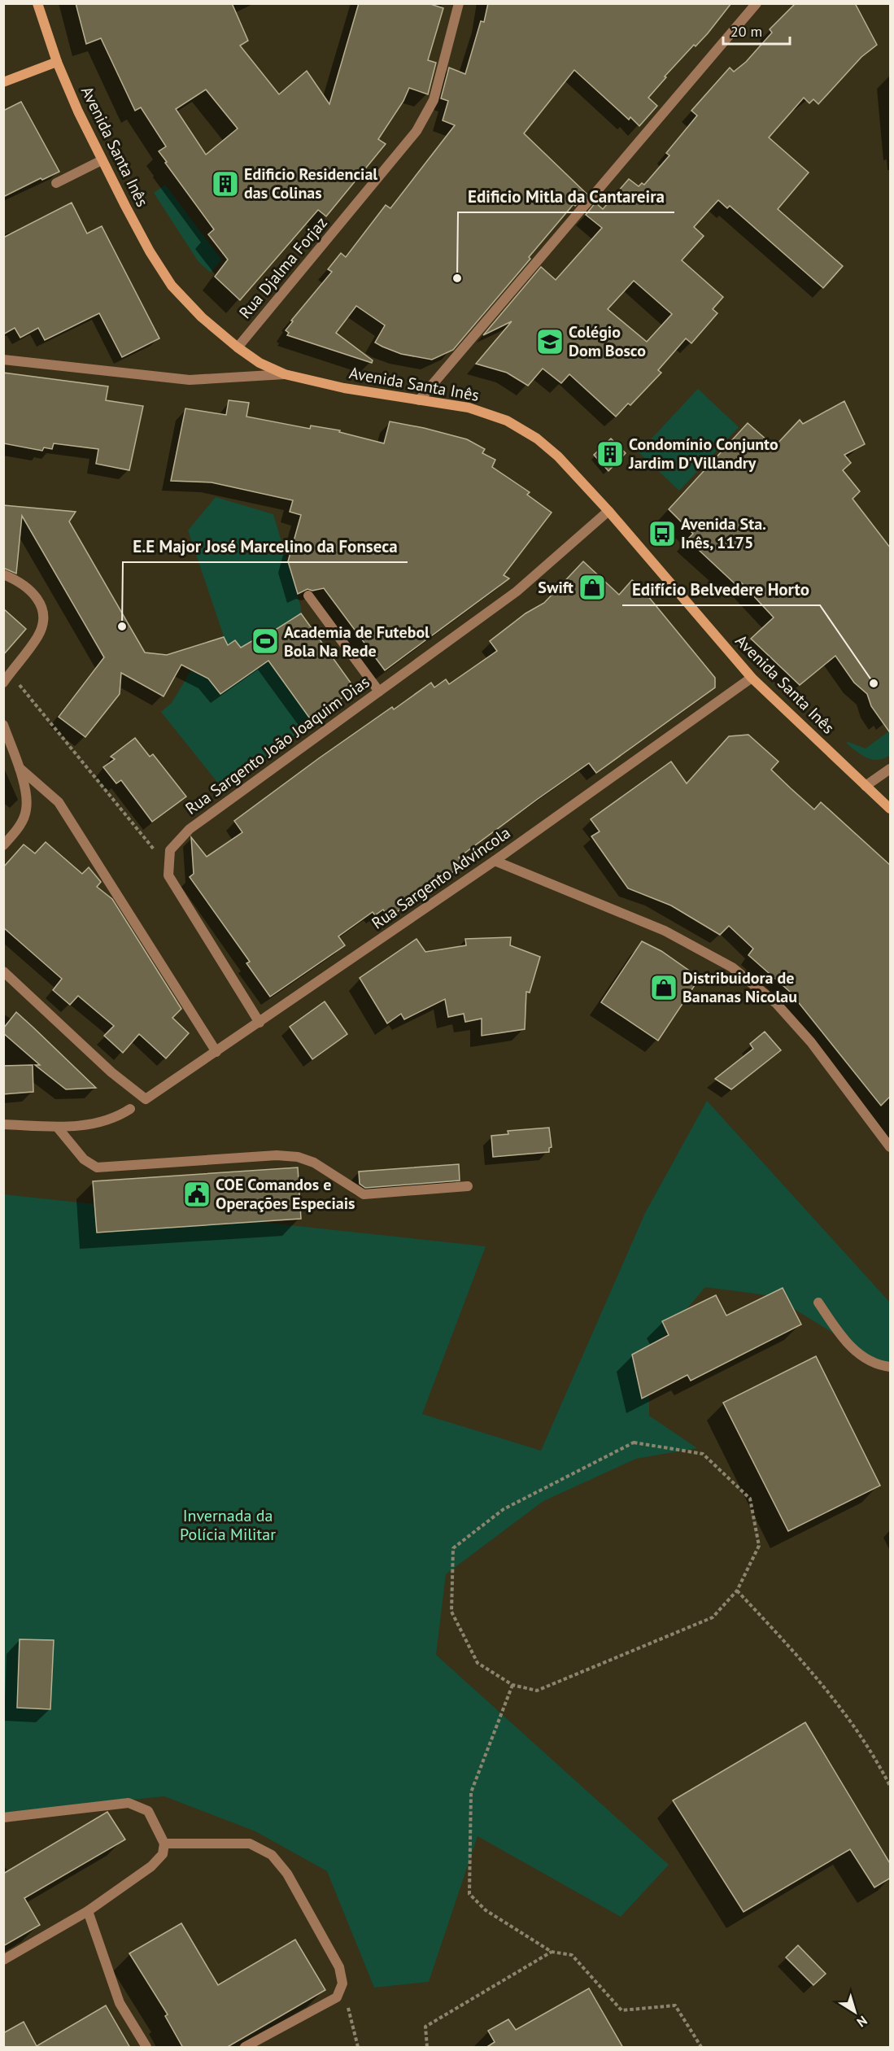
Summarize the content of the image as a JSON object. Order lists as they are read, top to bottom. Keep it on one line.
{"streets":{"main road":["Avenida Santa Inês"],"street":["Rua Djalma Forjaz","Rua Sargento João Joaquim Dias","Rua Sargento Advíncola"]},"crossings":[["Avenida Santa Inês","Rua Djalma Forjaz"],["Avenida Santa Inês","Rua Sargento João Joaquim Dias"],["Avenida Santa Inês","Rua Sargento Advíncola"]],"parks":["Invernada da Polícia Militar"],"places":{"building":["Edificio Residencial das Colinas","Condomínio Conjunto Jardim D'Villandry"],"other":["Edificio Mitla da Cantareira","E.E Major José Marcelino da Fonseca","Edifício Belvedere Horto"],"school or university":["Colégio Dom Bosco"],"bus stop":["Avenida Sta. Inês, 1175"],"shop":["Swift","Distribuidora de Bananas Nicolau"],"sports":["Academia de Futebol Bola Na Rede"],"public building":["COE Comandos e Operações Especiais"]},"scale_bar":"20 m","north":"bottom right"}
